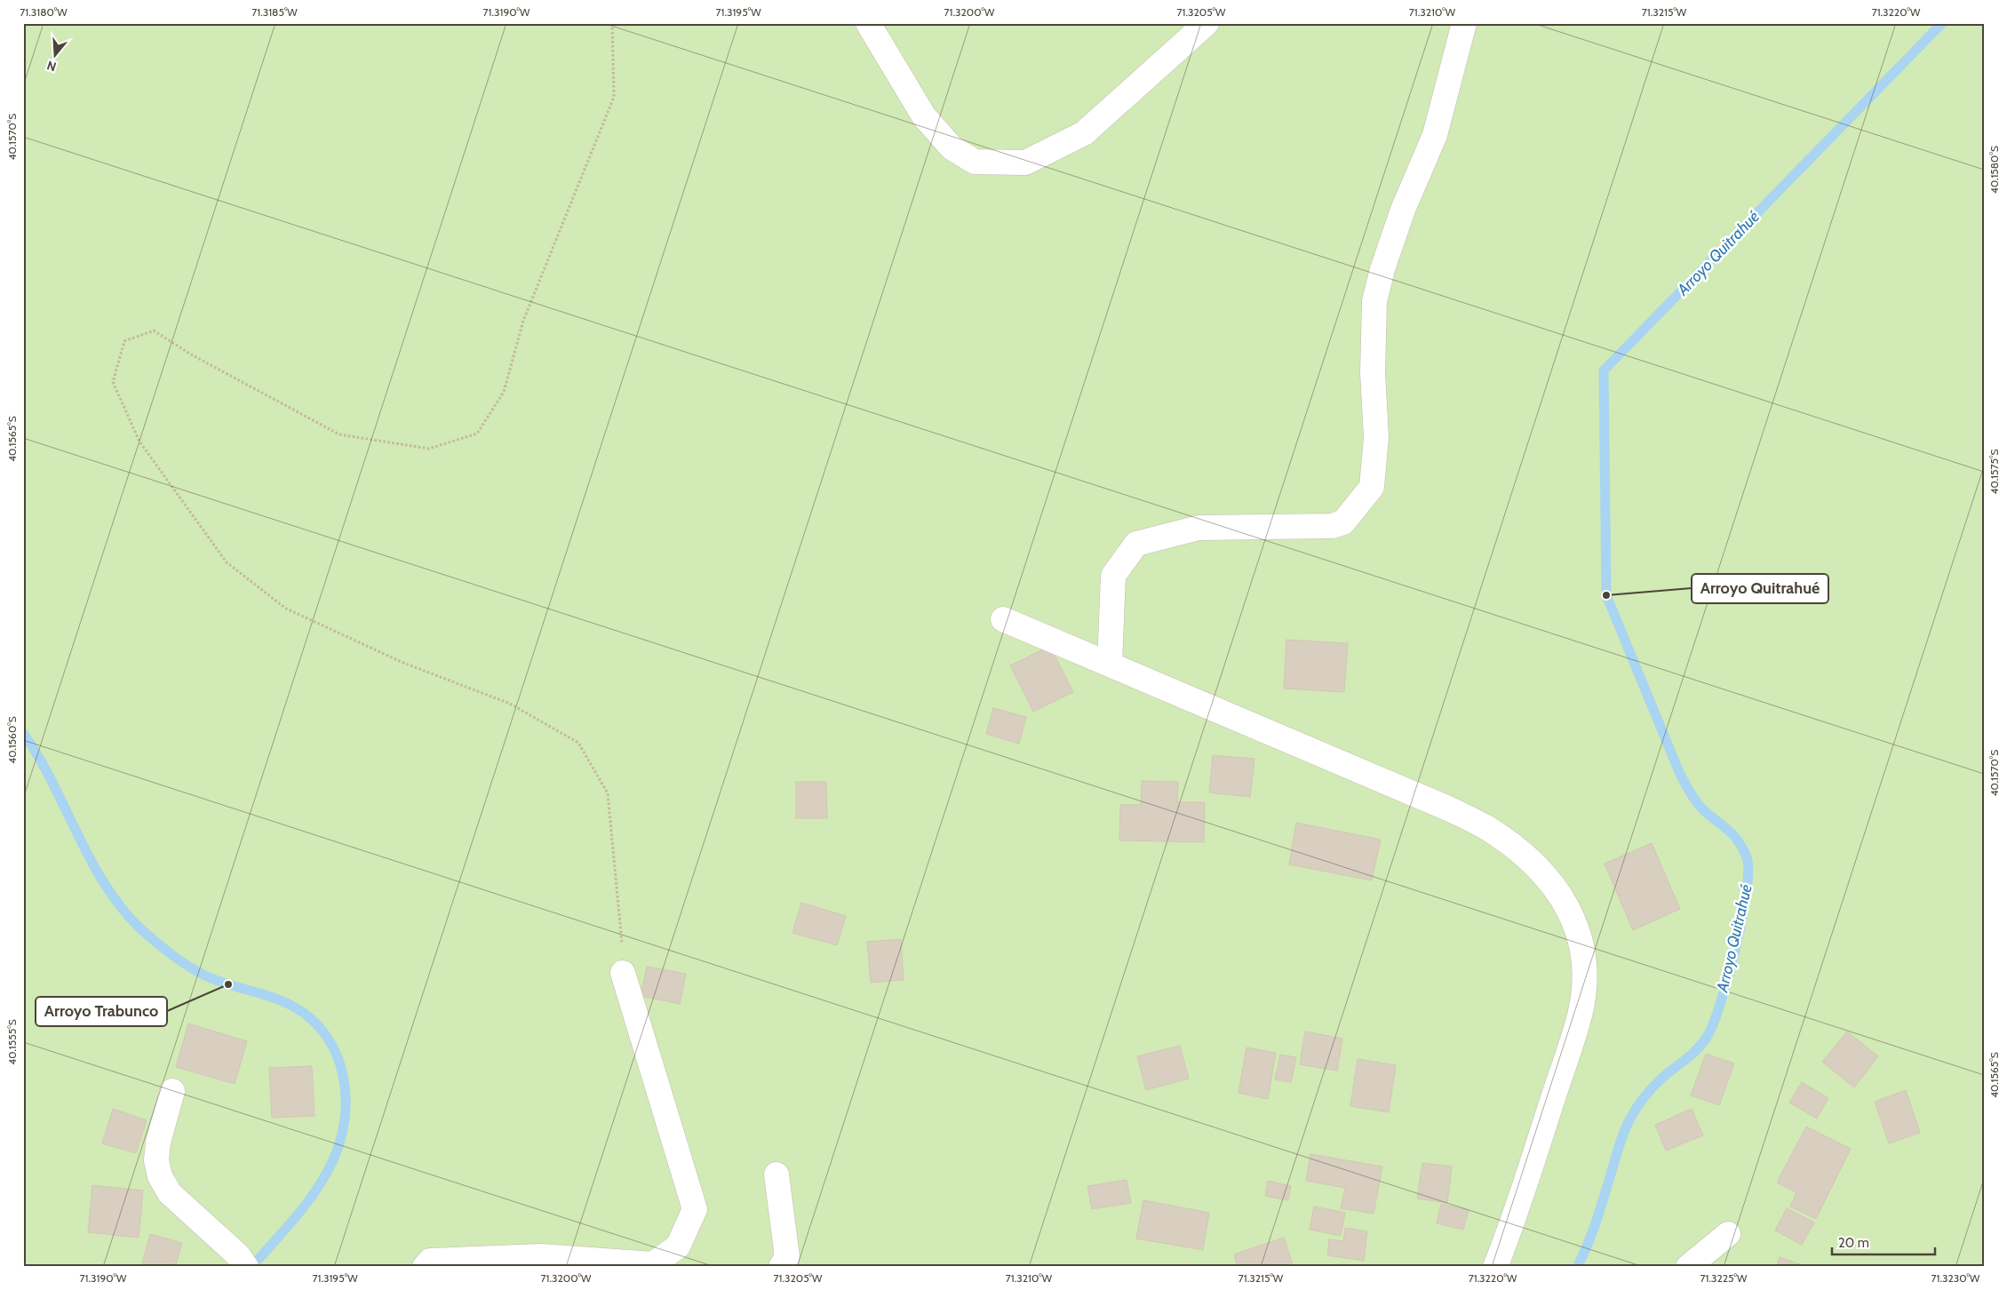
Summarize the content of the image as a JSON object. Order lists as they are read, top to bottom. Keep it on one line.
{"water":["Arroyo Quitrahué"],"places":["Arroyo Quitrahué","Arroyo Trabunco"],"scale_bar":"20 m","north":"bottom","coordinates":["71.3180°W","71.3185°W","71.3190°W","71.3195°W","71.3200°W","71.3205°W","71.3210°W","71.3215°W","71.3220°W","40.1570°S","40.1580°S","40.1565°S","40.1575°S","40.1560°S","40.1555°S","71.3225°W","71.3230°W"]}
